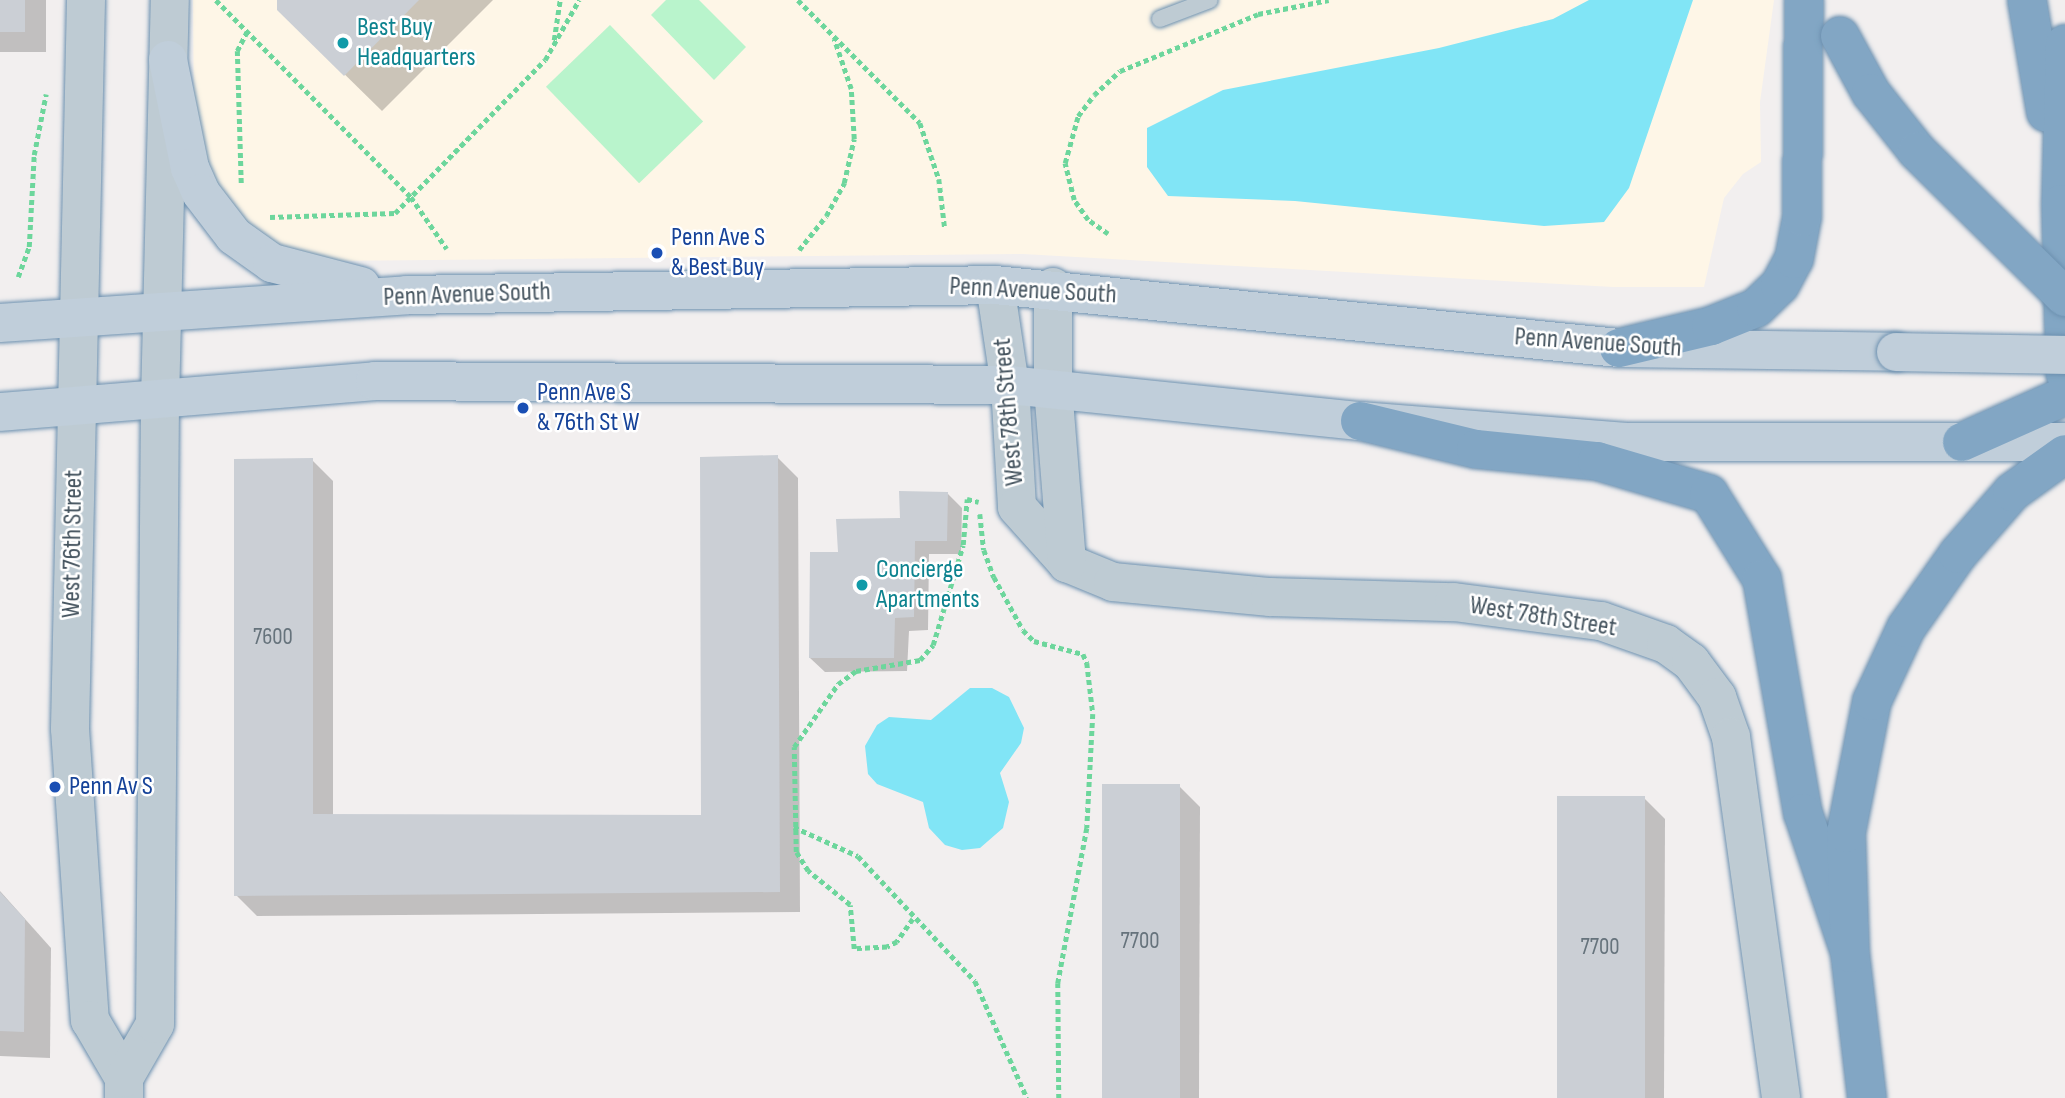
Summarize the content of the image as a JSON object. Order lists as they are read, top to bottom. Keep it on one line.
{"streets":{"main road":["Penn Avenue South"],"street":["West 78th Street","West 76th Street"]},"crossings":[["Penn Avenue South","West 78th Street"],["Penn Avenue South","West 76th Street"]],"places":["Best Buy Headquarters","Penn Ave S & Best Buy","Penn Ave S & 76th St W","Concierge Apartments","Penn Av S"],"house_numbers":["7600","7700","7700"]}
